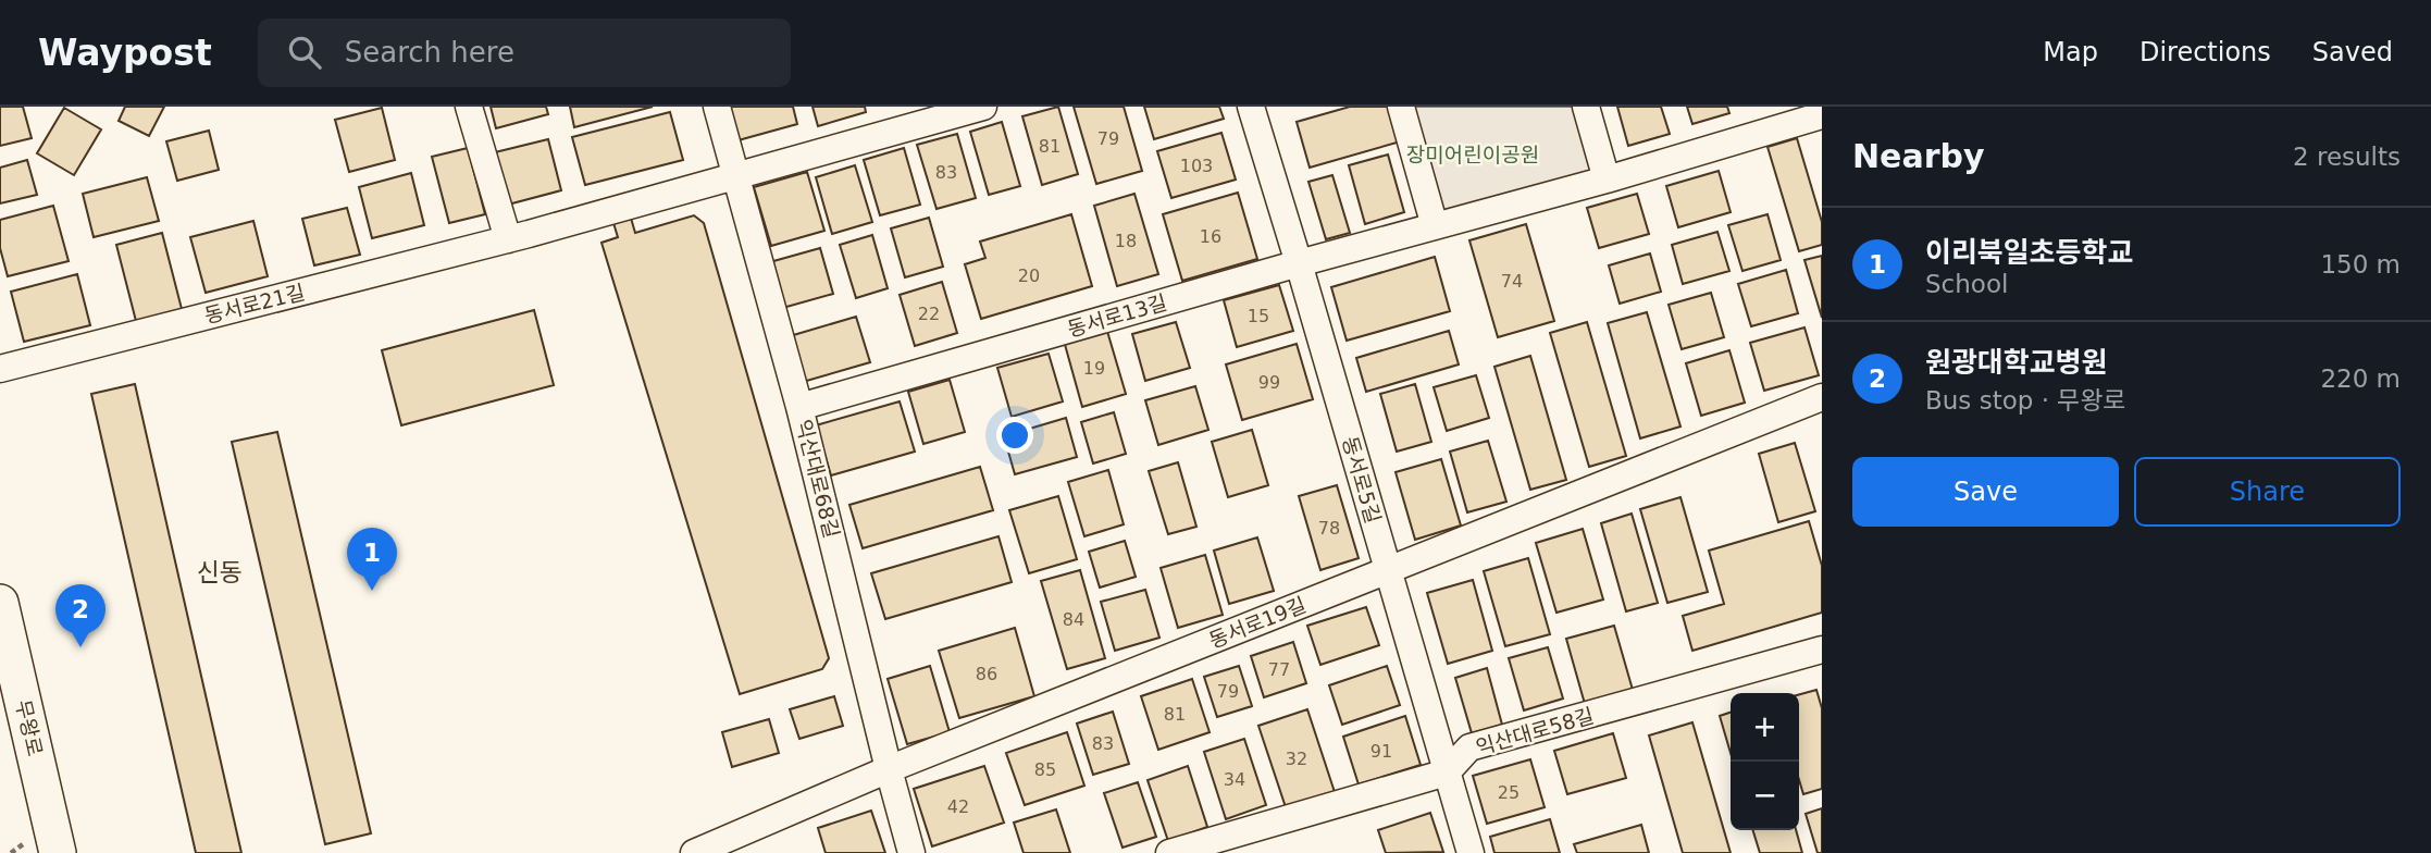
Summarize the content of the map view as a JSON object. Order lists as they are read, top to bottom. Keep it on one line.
{"streets":{"street":["동서로21길","동서로13길","익산대로68길","동서로5길","동서로19길","무왕로","익산대로58길"]},"crossings":[["동서로21길","익산대로68길"],["동서로13길","익산대로68길"],["동서로13길","동서로5길"],["익산대로68길","동서로19길"],["동서로5길","동서로19길"],["동서로5길","익산대로58길"]],"districts":["신동"],"parks":["장미어린이공원"],"house_numbers":["79","81","103","83","16","18","20","74","22","15","19","99","78","84","77","86","79","81","83","91","32","85","34","25","42"],"page":{"header":"Waypost","search":"Search here","nav":["Map","Directions","Saved"],"heading":["Nearby","2 results"],"list":[{"mark":"1","name":"이리북일초등학교","note":"School","value":"150 m"},{"mark":"2","name":"원광대학교병원","note":"Bus stop · 무왕로","value":"220 m"}],"buttons":["Save","Share"],"pins":["1","2"],"map_buttons":["+","−"]}}
